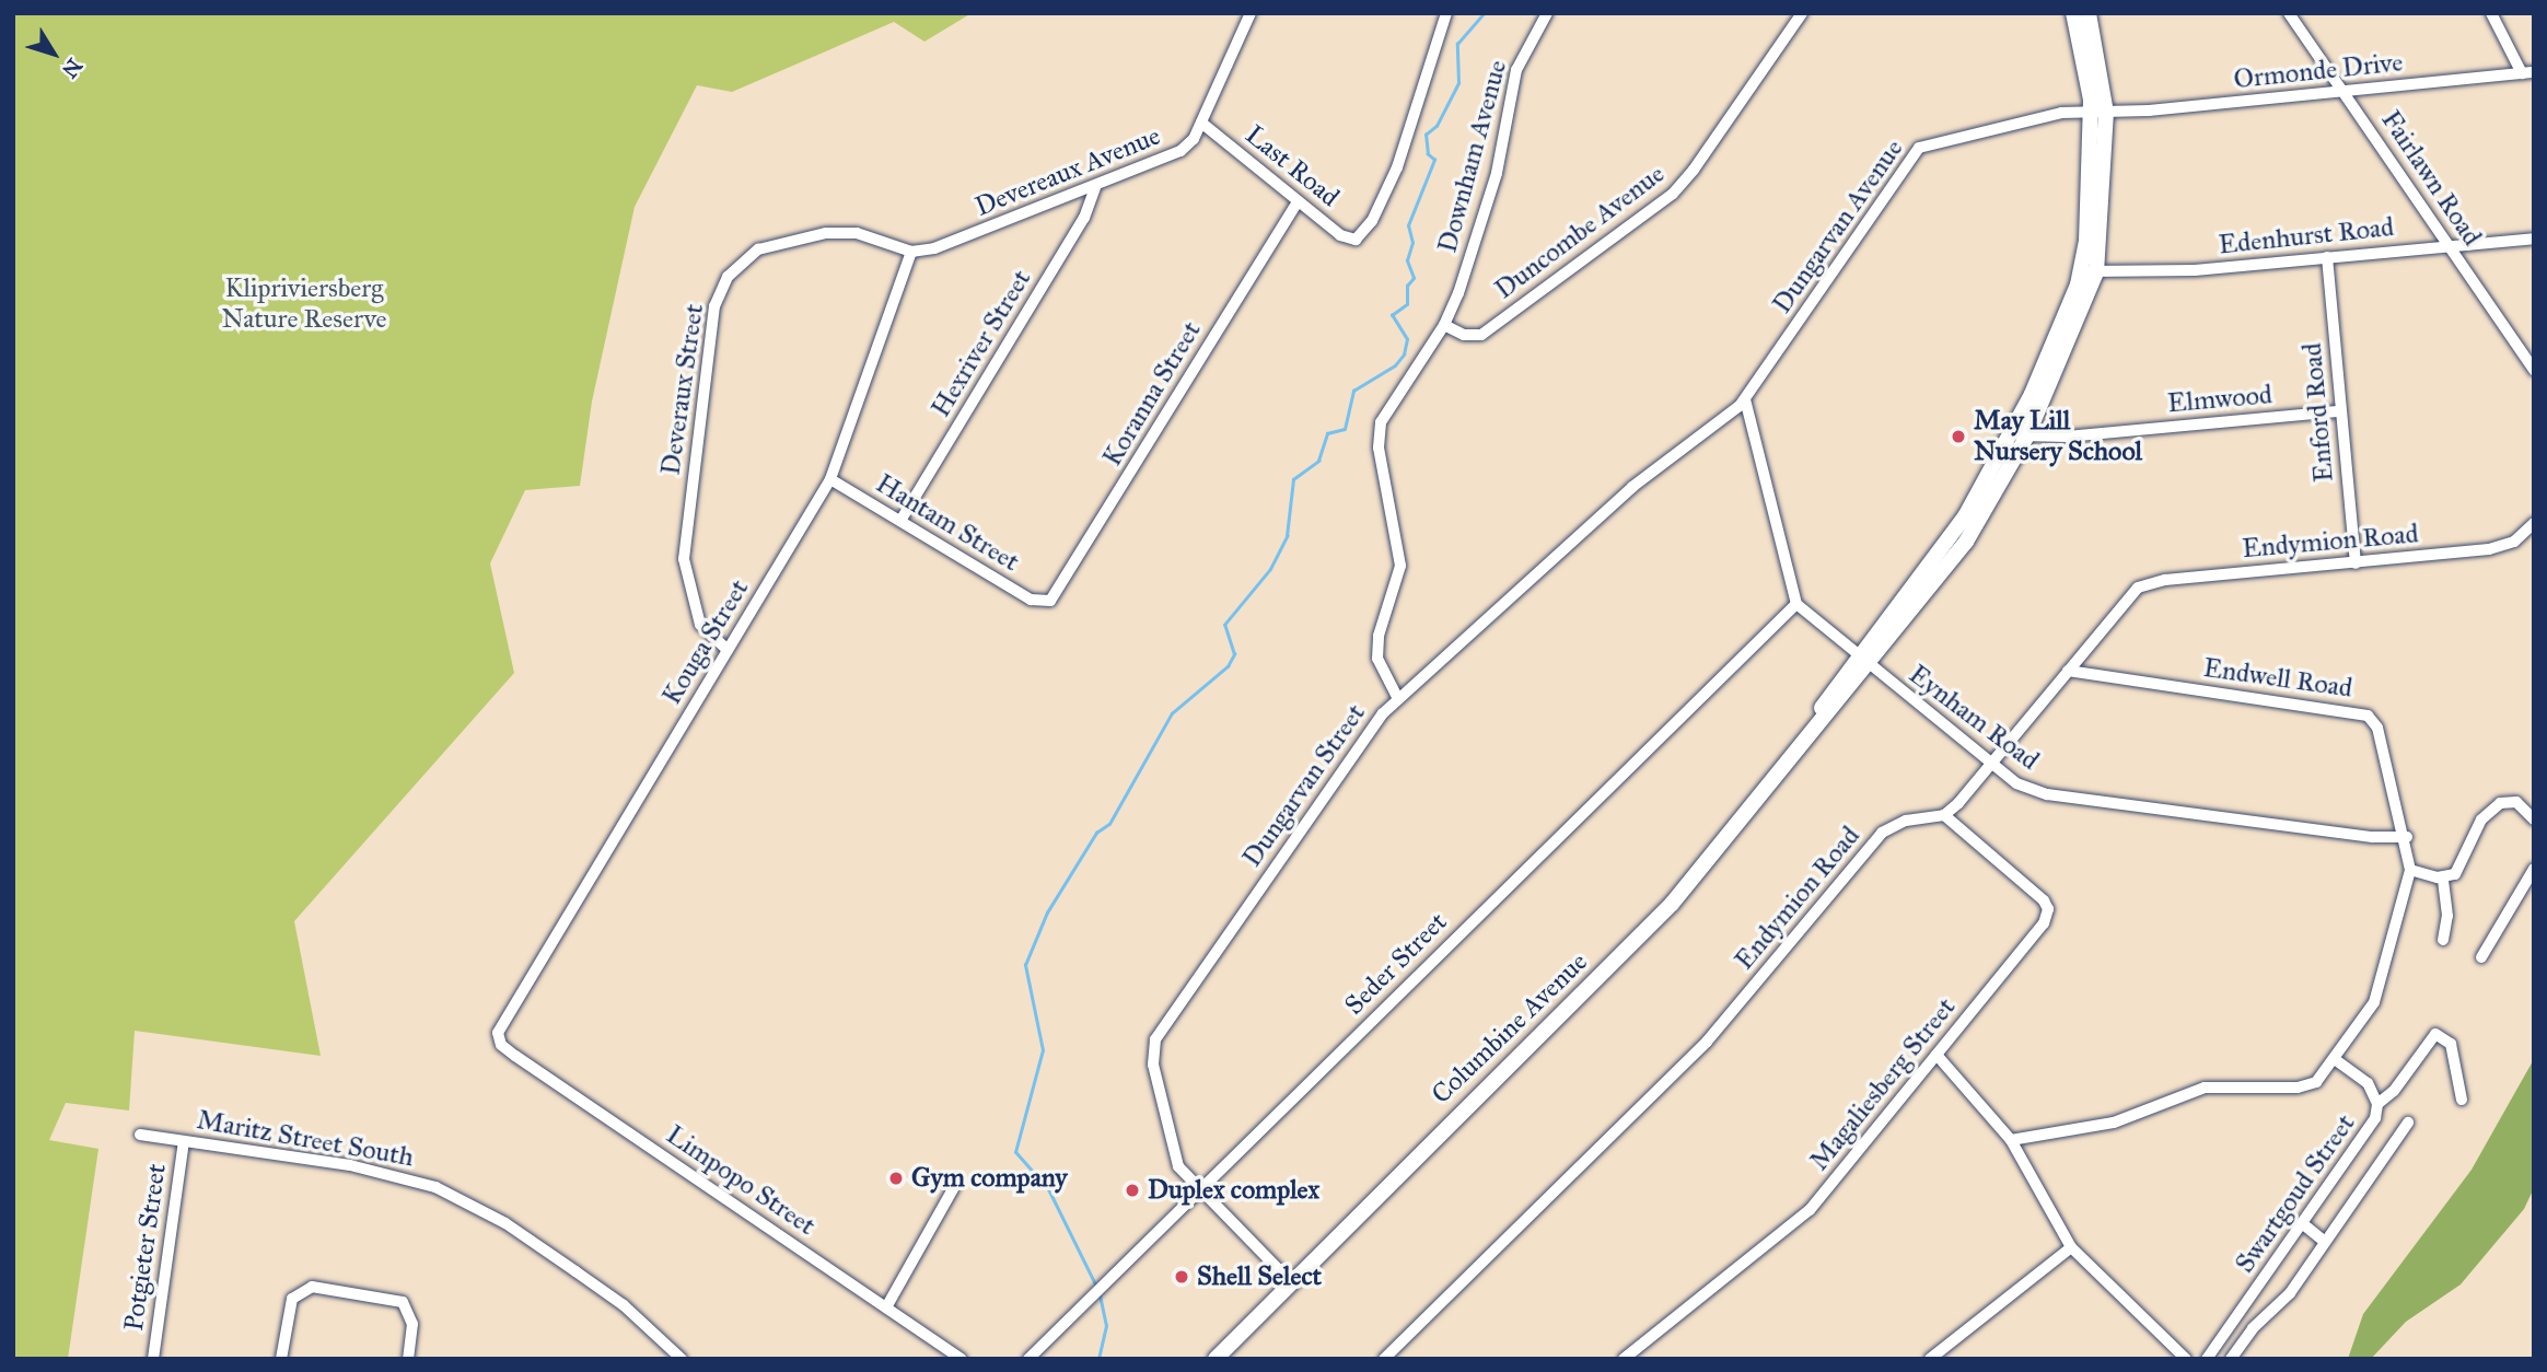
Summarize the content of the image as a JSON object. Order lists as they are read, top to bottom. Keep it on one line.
{"streets":{"main road":["Columbine Avenue"],"street":["Ormonde Drive","Downham Avenue","Last Road","Devereaux Avenue","Fairlawn Road","Dungarvan Avenue","Duncombe Avenue","Edenhurst Road","Hexriver Street","Deveraux Street","Koranna Street","Elmwood","Enford Road","Hantam Street","Endymion Road","Kouga Street","Endwell Road","Eynham Road","Dungarvan Street","Seder Street","Magaliesberg Street","Maritz Street South","Limpopo Street","Swartgoud Street","Potgieter Street"]},"crossings":[["Ormonde Drive","Fairlawn Road"],["Ormonde Drive","Dungarvan Avenue"],["Ormonde Drive","Columbine Avenue"],["Downham Avenue","Duncombe Avenue"],["Downham Avenue","Dungarvan Street"],["Last Road","Devereaux Avenue"],["Last Road","Koranna Street"],["Devereaux Avenue","Hexriver Street"],["Devereaux Avenue","Deveraux Street"],["Devereaux Avenue","Kouga Street"],["Fairlawn Road","Edenhurst Road"],["Dungarvan Avenue","Dungarvan Street"],["Dungarvan Avenue","Columbine Avenue"],["Edenhurst Road","Enford Road"],["Edenhurst Road","Columbine Avenue"],["Hexriver Street","Hantam Street"],["Deveraux Street","Kouga Street"],["Koranna Street","Hantam Street"],["Elmwood","Enford Road"],["Elmwood","Columbine Avenue"],["Enford Road","Endymion Road"],["Hantam Street","Kouga Street"],["Endymion Road","Endwell Road"],["Endymion Road","Eynham Road"],["Endymion Road","Magaliesberg Street"],["Kouga Street","Limpopo Street"],["Endwell Road","Eynham Road"],["Endwell Road","Swartgoud Street"],["Eynham Road","Seder Street"],["Eynham Road","Columbine Avenue"],["Dungarvan Street","Seder Street"],["Dungarvan Street","Columbine Avenue"],["Maritz Street South","Potgieter Street"]],"parks":["Klipriviersberg Nature Reserve"],"places":["May Lill Nursery School","Gym company","Duplex complex","Shell Select"],"north":"bottom right"}
